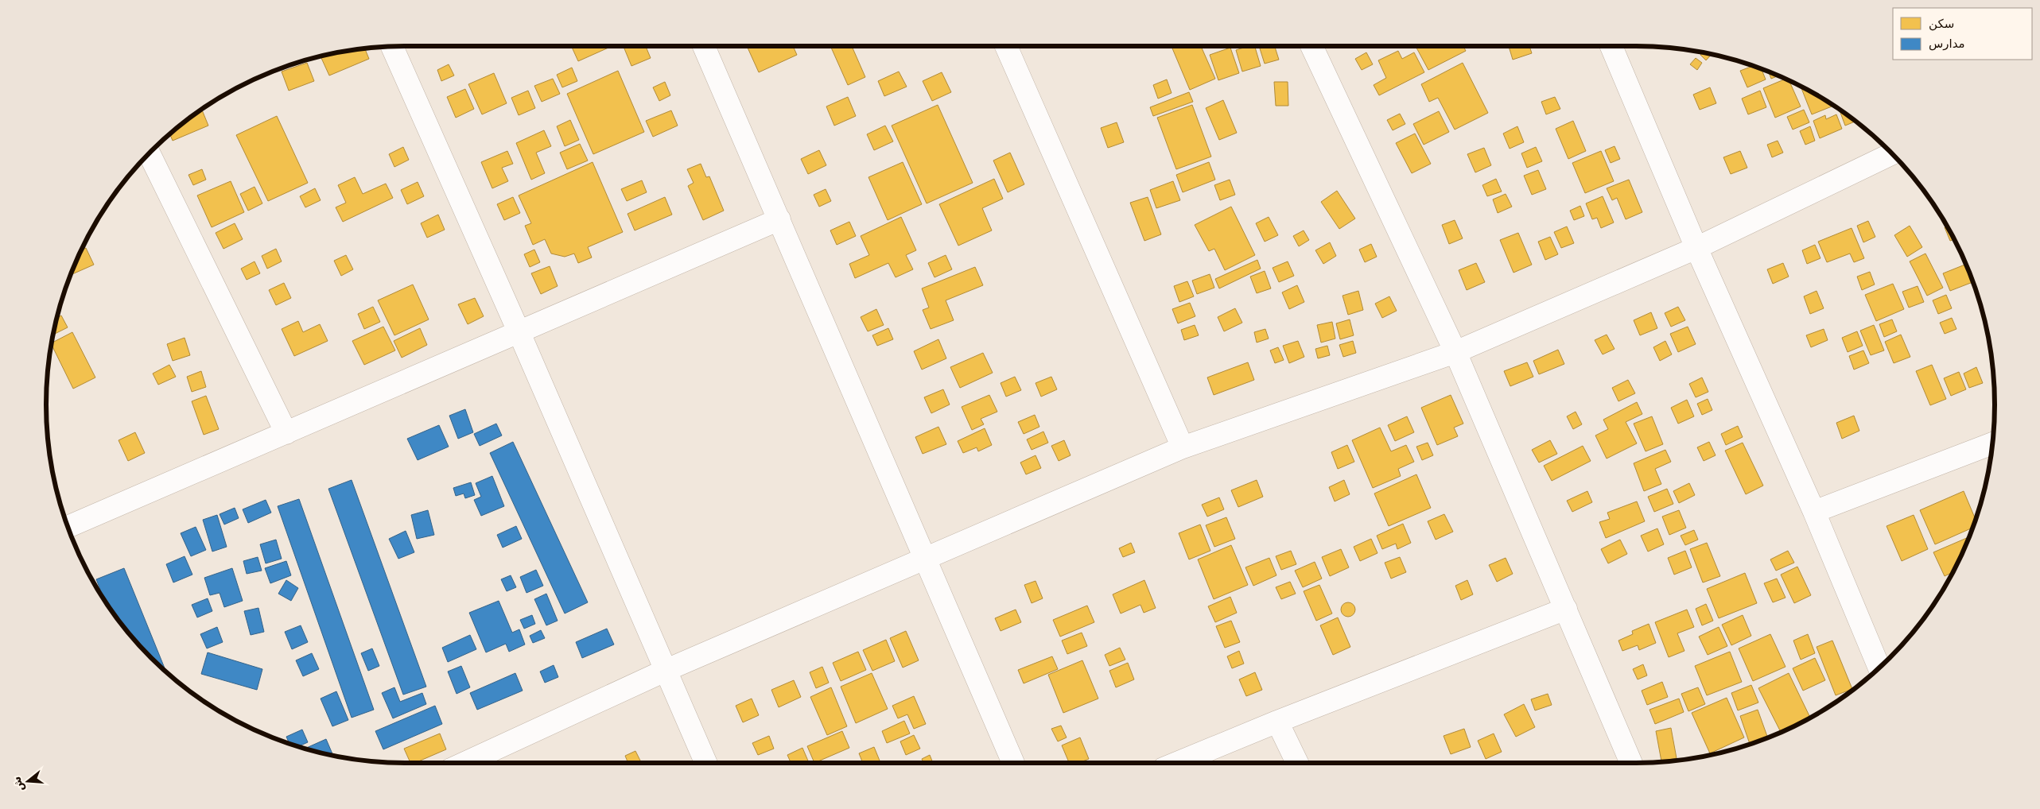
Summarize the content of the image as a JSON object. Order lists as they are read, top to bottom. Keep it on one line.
{"legend":["سكن","مدارس"],"north":"left"}
